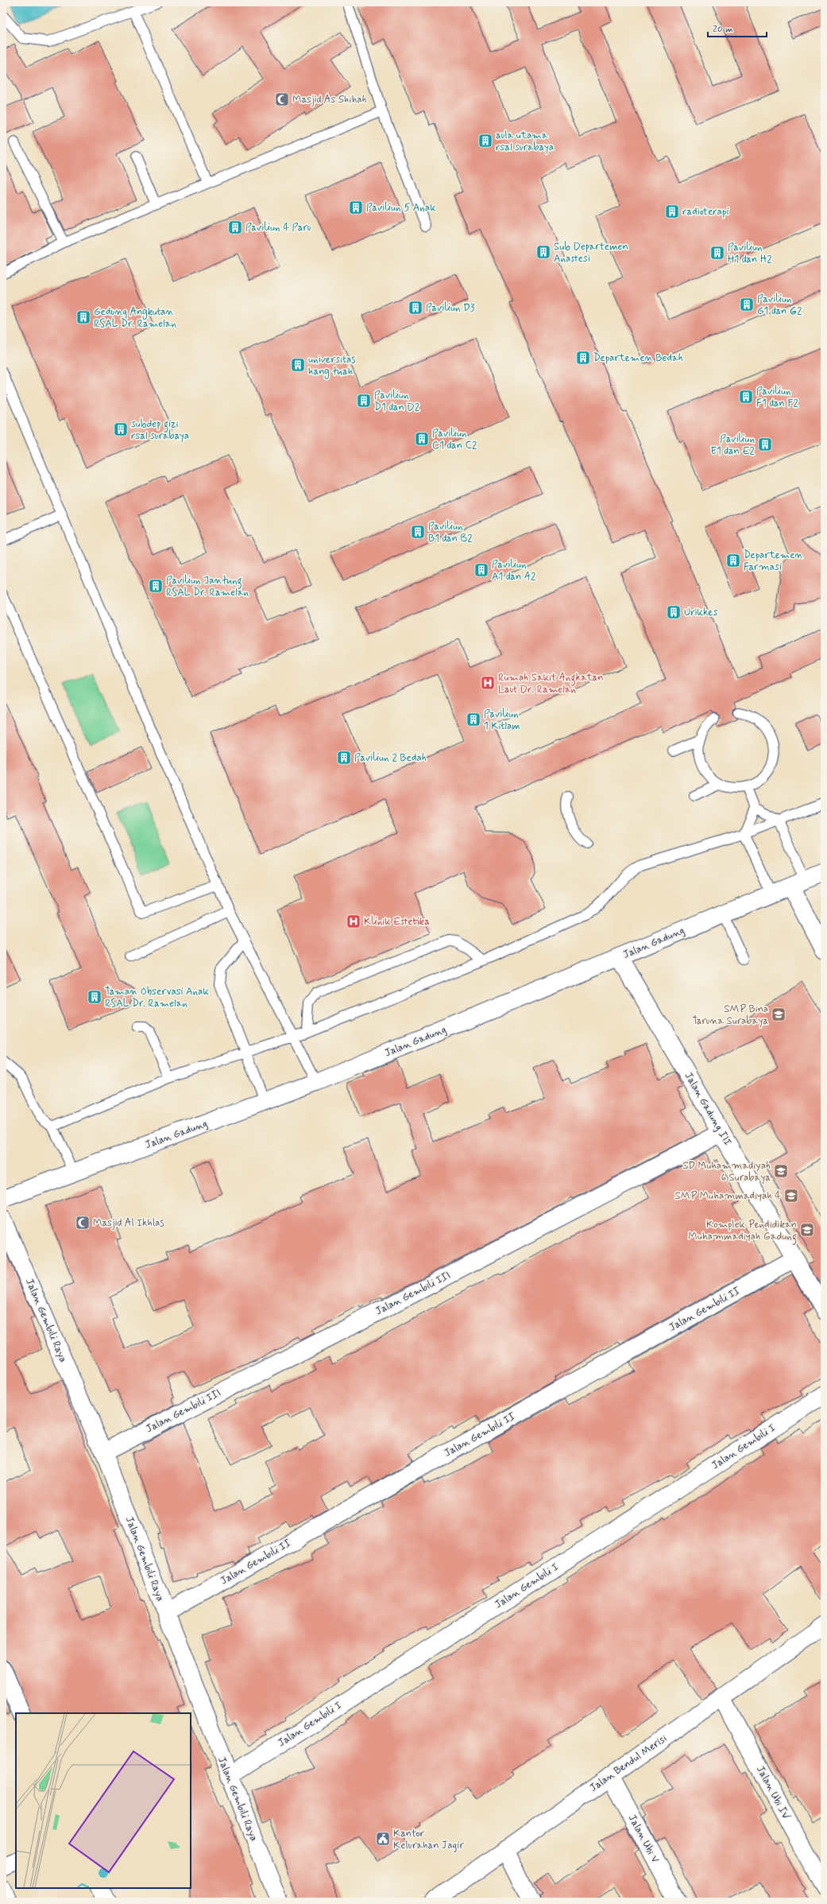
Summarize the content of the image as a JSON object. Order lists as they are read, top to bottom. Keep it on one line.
{"streets":{"street":["Jalan Gadung","Jalan Gadung III","Jalan Gembili III","Jalan Gembili II","Jalan Gembili Raya","Jalan Gembili I","Jalan Bendul Merisi","Jalan Ubi IV","Jalan Ubi V"]},"crossings":[["Jalan Gadung","Jalan Gadung III"],["Jalan Gadung III","Jalan Gembili III"],["Jalan Gadung III","Jalan Gembili II"],["Jalan Gembili III","Jalan Gembili Raya"],["Jalan Gembili II","Jalan Gembili Raya"],["Jalan Gembili Raya","Jalan Gembili I"],["Jalan Bendul Merisi","Jalan Ubi IV"],["Jalan Bendul Merisi","Jalan Ubi V"]],"places":{"mosque":["Masjid As Shihah","Masjid Al Ikhlas"],"building":["aula utama rsal surabaya","Paviliun 5 Anak","radioterapi","Paviliun 4 Paru","Sub Departemen Anastesi","Paviliun H1 dan H2","Paviliun G1 dan G2","Paviliun D3","Gedung Angkutan RSAL Dr. Ramelan","Departemen Bedah","universitas hang tuah","Paviliun F1 dan F2","Paviliun D1 dan D2","subdep gizi rsal surabaya","Paviliun C1 dan C2","Paviliun E1 dan E2","Paviliun B1 dan B2","Departemen Farmasi","Paviliun A1 dan A2","Paviliun Jantung RSAL Dr. Ramelan","Urikkes","Paviliun 1 Kitlam","Paviliun 2 Bedah","Taman Observasi Anak RSAL Dr. Ramelan"],"hospital":["Rumah Sakit Angkatan Laut Dr. Ramelan","Klinik Estetika"],"school or university":["SMP Bina Taruna Surabaya","SD Muhammadiyah 6 Surabaya","SMP Muhammadiyah 4","Komplek Pendidikan Muhammadiyah Gadung"],"public building":["Kantor Kelurahan Jagir"]},"scale_bar":"20 m"}
